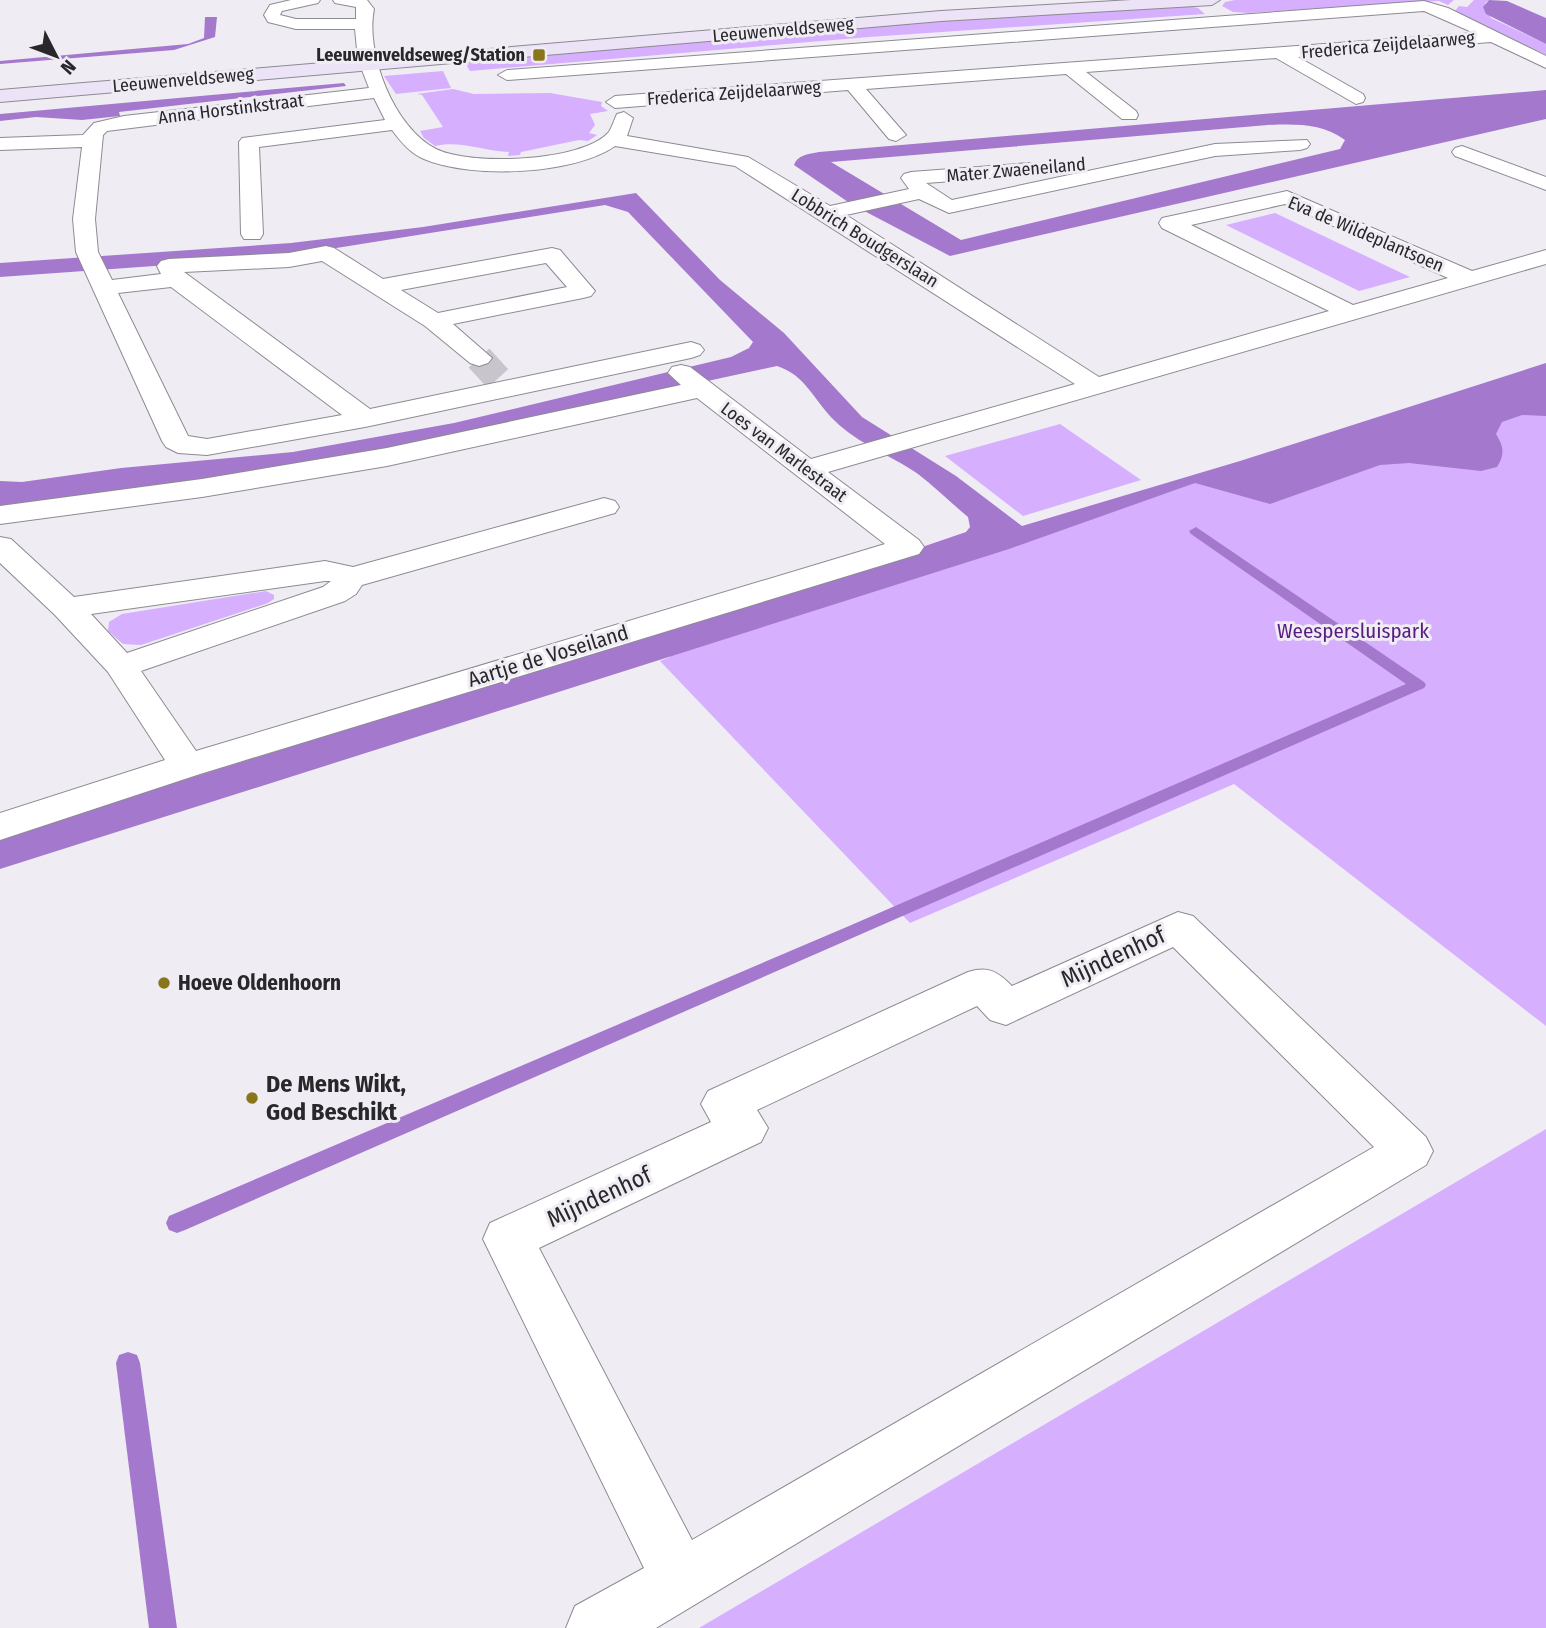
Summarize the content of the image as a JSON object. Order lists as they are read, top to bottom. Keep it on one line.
{"streets":{"main road":["Leeuwenveldseweg"],"street":["Frederica Zeijdelaarweg","Anna Horstinkstraat","Mater Zwaeneiland","Eva de Wildeplantsoen","Lobbrich Boudgerslaan","Loes van Marlestraat","Aartje de Voseiland","Mijndenhof"]},"crossings":[["Leeuwenveldseweg","Frederica Zeijdelaarweg"],["Frederica Zeijdelaarweg","Lobbrich Boudgerslaan"],["Loes van Marlestraat","Aartje de Voseiland"]],"parks":["Weespersluispark"],"places":{"transit":["Leeuwenveldseweg/Station"],"other":["Hoeve Oldenhoorn","De Mens Wikt, God Beschikt"]},"north":"bottom right"}
